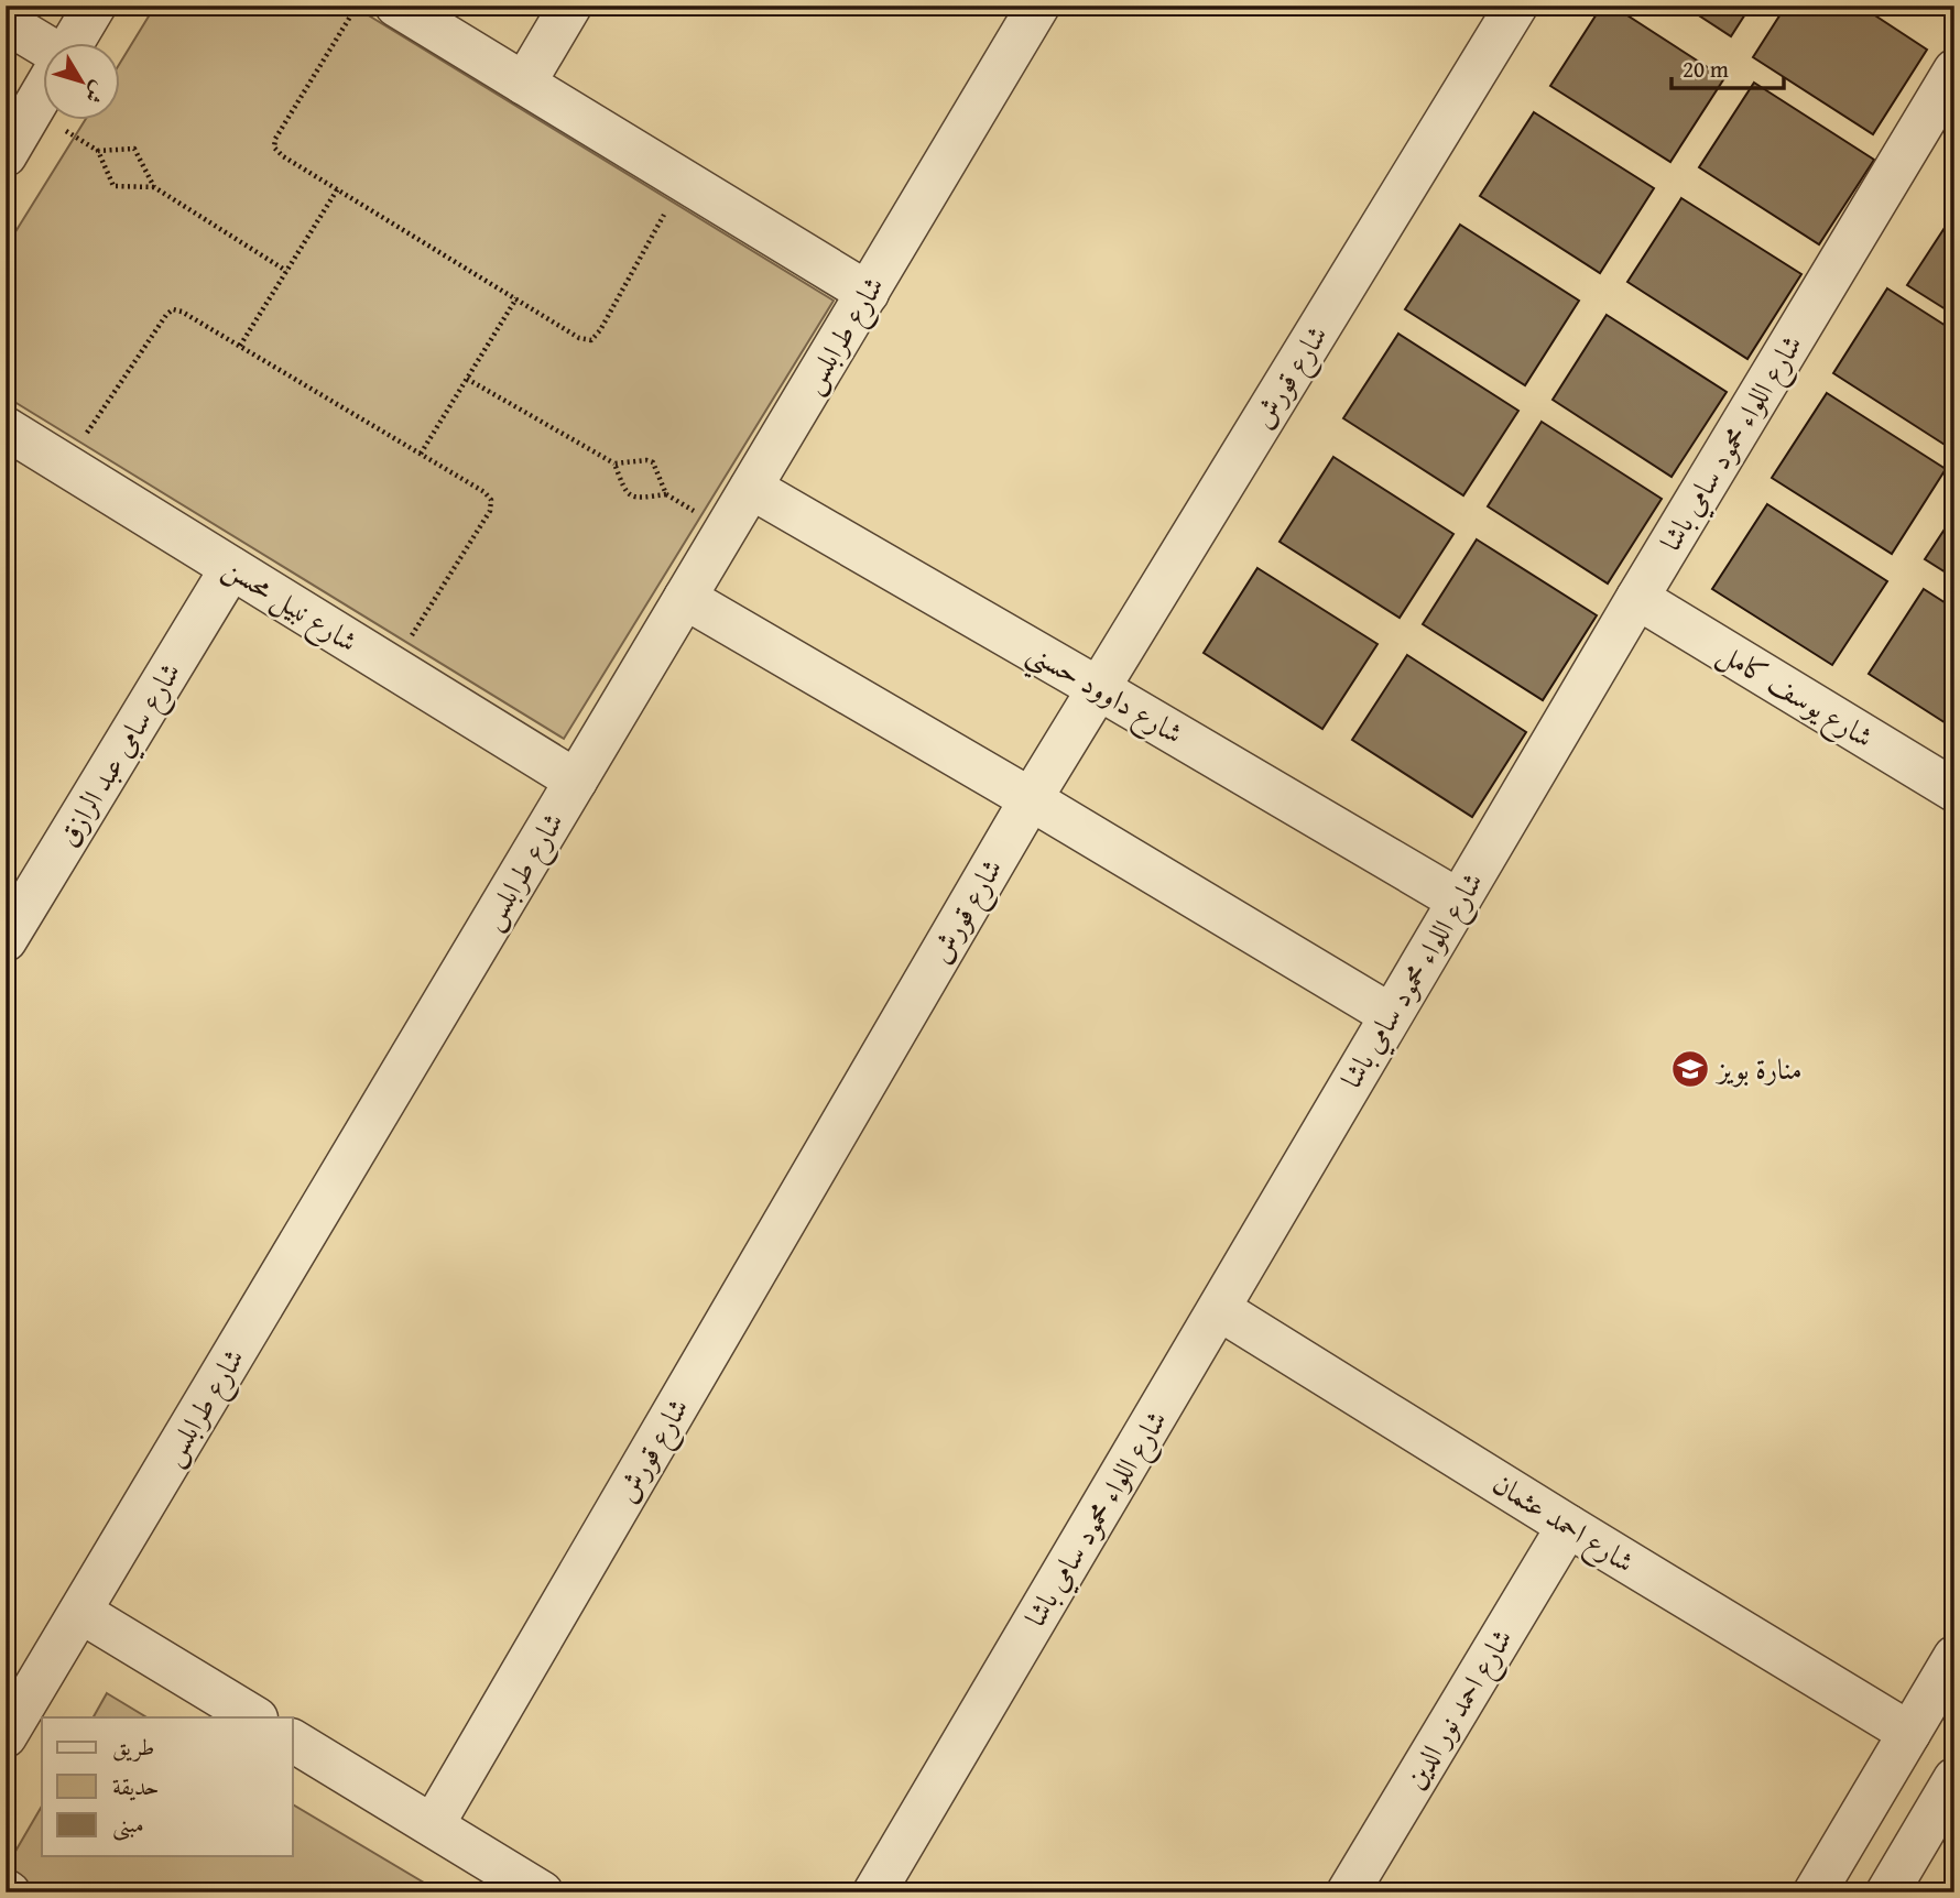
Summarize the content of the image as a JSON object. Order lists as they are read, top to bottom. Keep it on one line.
{"streets":{"street":["شارع طرابلس","شارع قورش","شارع اللواء محمود سامي باشا","شارع نبيل محسن","شارع داوود حسني","شارع يوسف كامل","شارع سامي عبد الرازق","شارع احمد عثمان","شارع احمد نور الدين"]},"crossings":[["شارع طرابلس","شارع نبيل محسن"],["شارع طرابلس","شارع داوود حسني"],["شارع قورش","شارع داوود حسني"],["شارع اللواء محمود سامي باشا","شارع داوود حسني"],["شارع اللواء محمود سامي باشا","شارع يوسف كامل"],["شارع اللواء محمود سامي باشا","شارع احمد عثمان"],["شارع نبيل محسن","شارع سامي عبد الرازق"],["شارع احمد عثمان","شارع احمد نور الدين"]],"places":{"school or university":["منارة بويز"]},"legend":["طريق","حديقة","مبنى"],"scale_bar":"20 m","north":"bottom right"}
